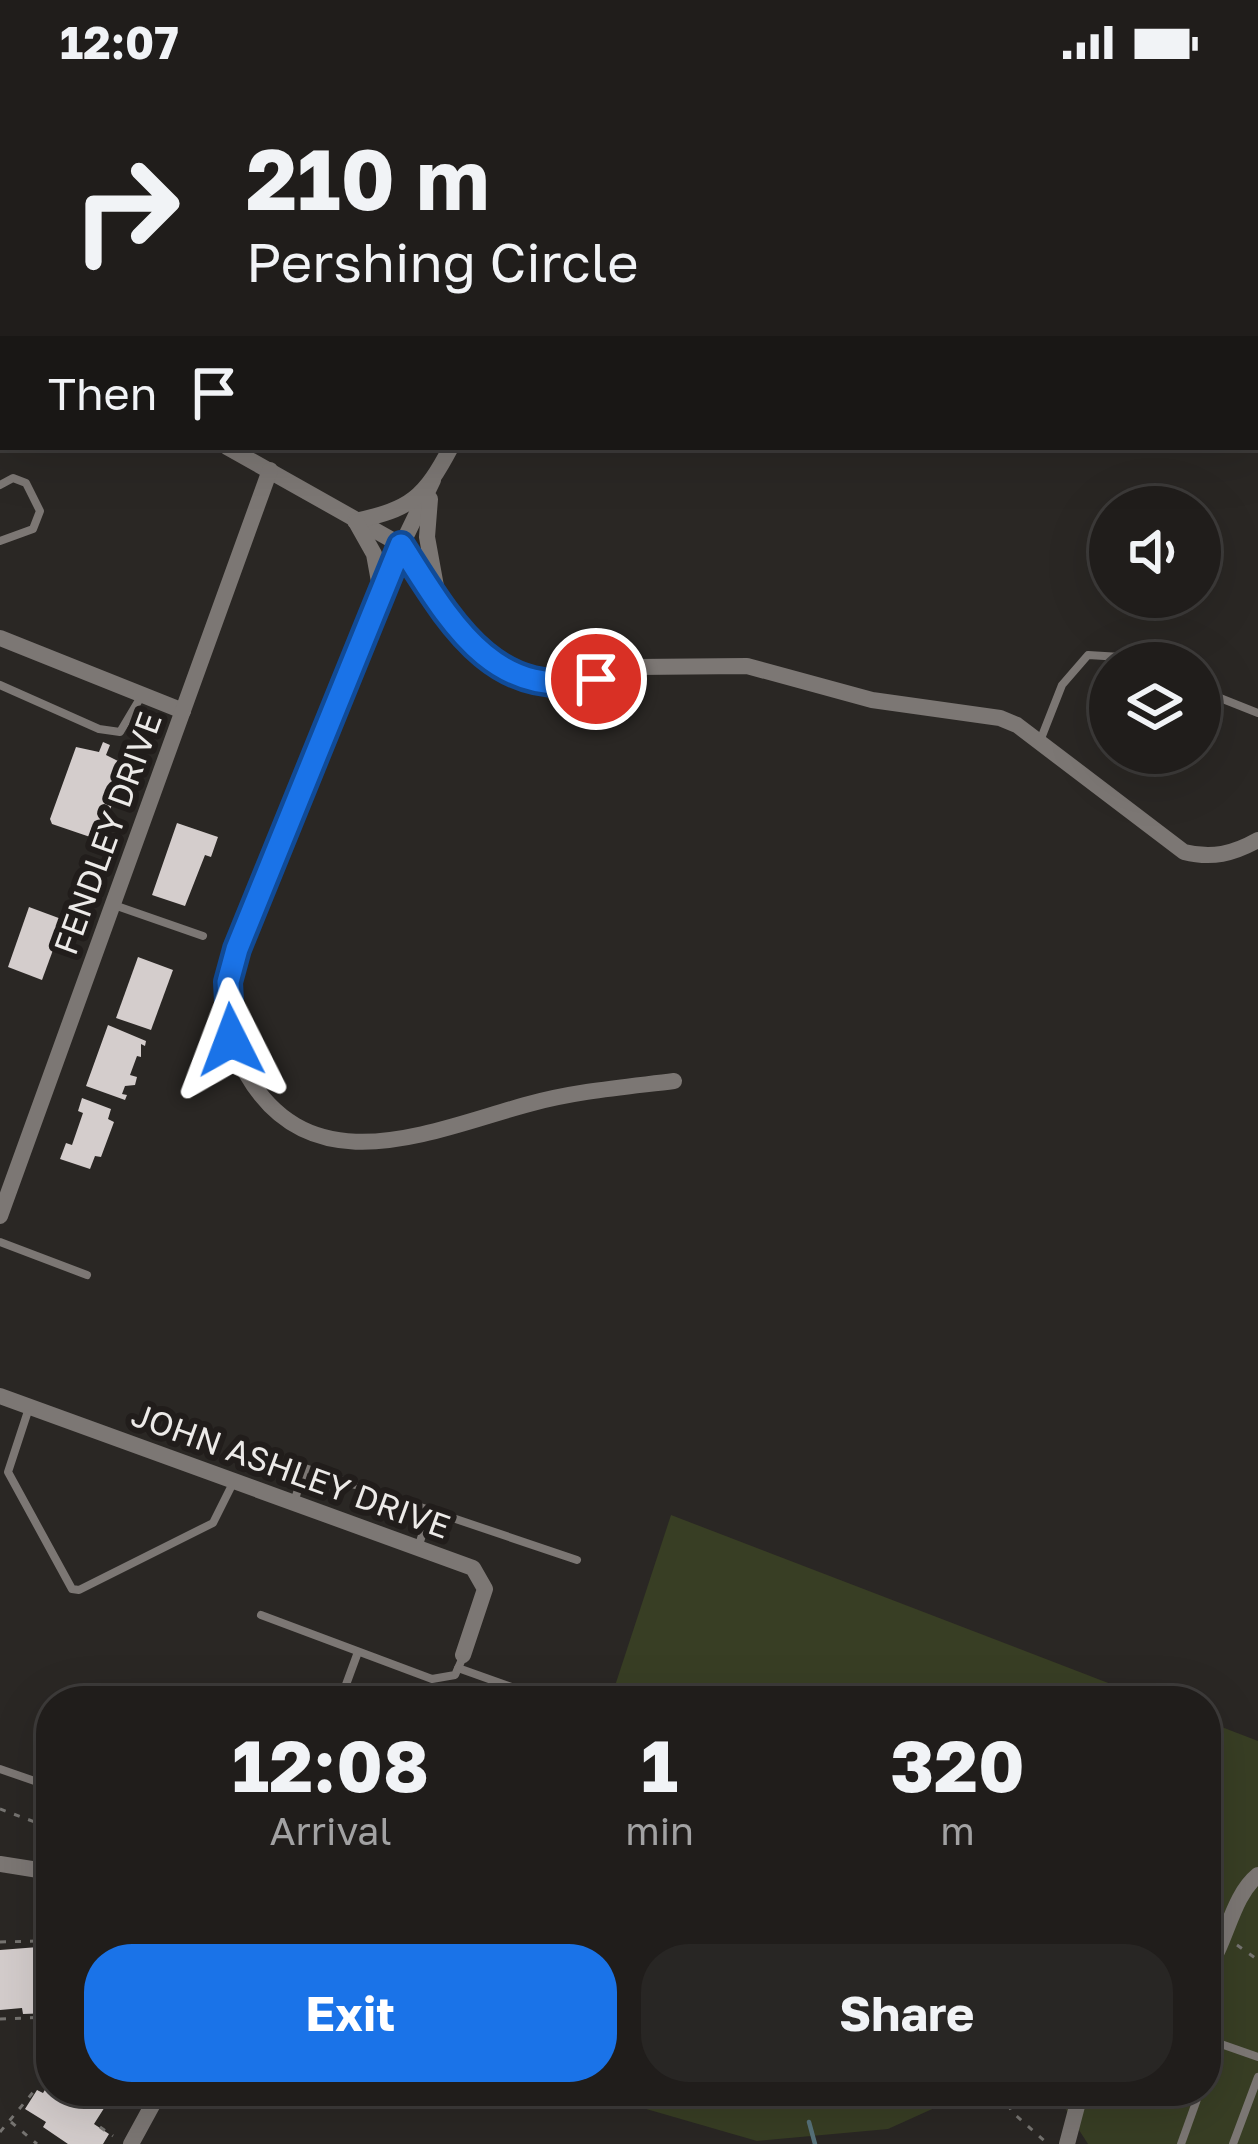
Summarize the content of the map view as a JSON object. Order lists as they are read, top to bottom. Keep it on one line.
{"streets":{"street":["FENDLEY DRIVE","JOHN ASHLEY DRIVE"]},"page":{"status":"12:07","turn":["210 m","Pershing Circle"],"then":"Then","eta":["12:08","Arrival","1","min","320","m"],"buttons":["Exit","Share"]}}
